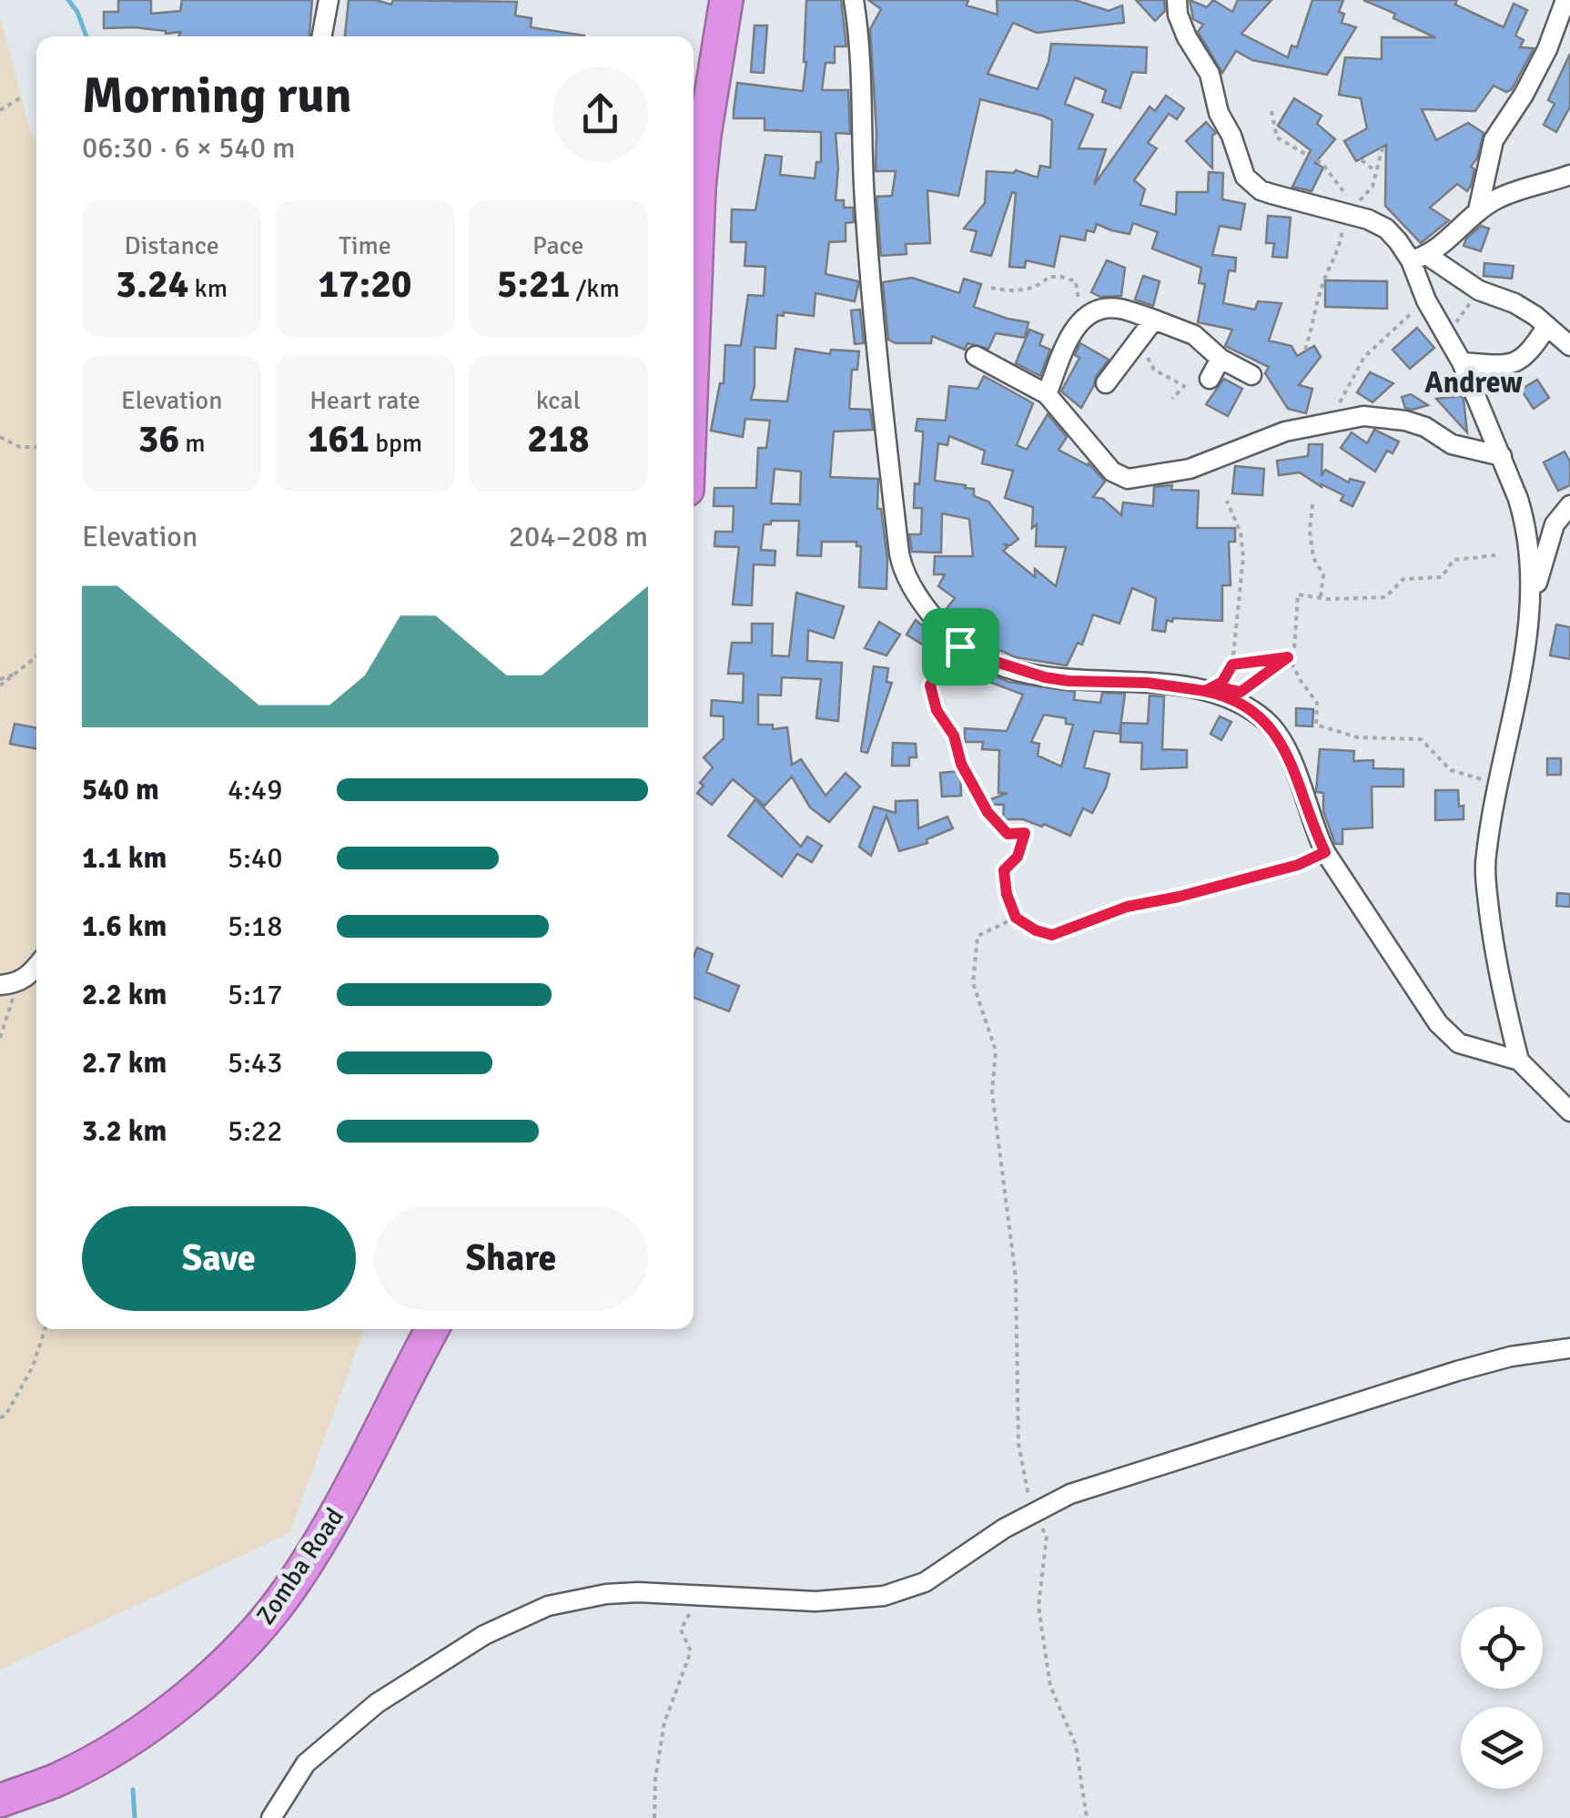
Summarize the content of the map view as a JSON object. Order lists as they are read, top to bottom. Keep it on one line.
{"streets":{"highway":["Zomba Road"]},"districts":["Andrew"],"page":{"heading":["Morning run","06:30 · 6 × 540 m"],"stats":[["Distance","3.24 km"],["Time","17:20"],["Pace","5:21 /km"],["Elevation","36 m"],["Heart rate","161 bpm"],["kcal","218"]],"chart":["Elevation","204–208 m"],"list":[{"name":"540 m","note":"4:49"},{"name":"1.1 km","note":"5:40"},{"name":"1.6 km","note":"5:18"},{"name":"2.2 km","note":"5:17"},{"name":"2.7 km","note":"5:43"},{"name":"3.2 km","note":"5:22"}],"buttons":["Save","Share"]}}
